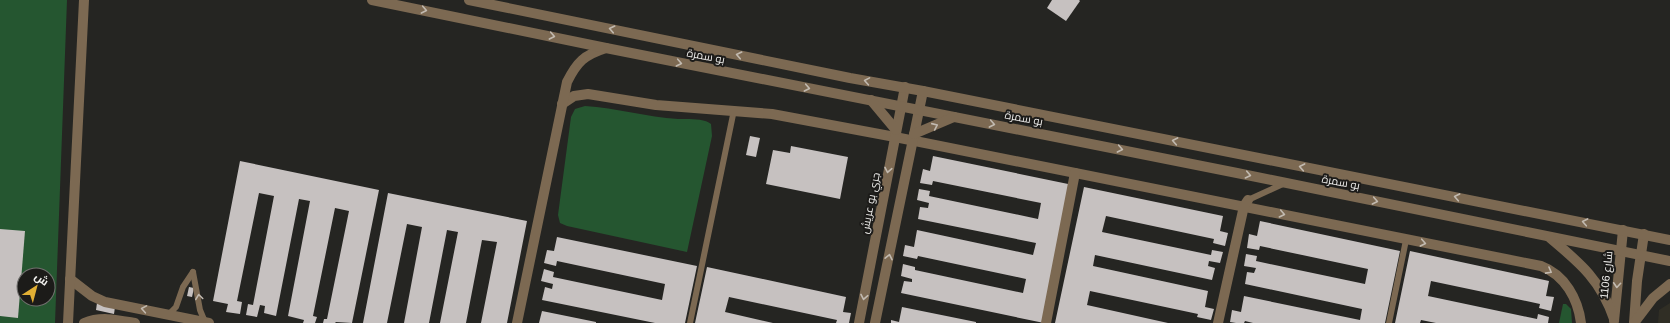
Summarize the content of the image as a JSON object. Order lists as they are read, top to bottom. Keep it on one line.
{"streets":{"street":["بو سمرة","جري بو عريش","شارع 1106"]},"crossings":[["بو سمرة","جري بو عريش"],["بو سمرة","شارع 1106"]],"north":"top right"}
